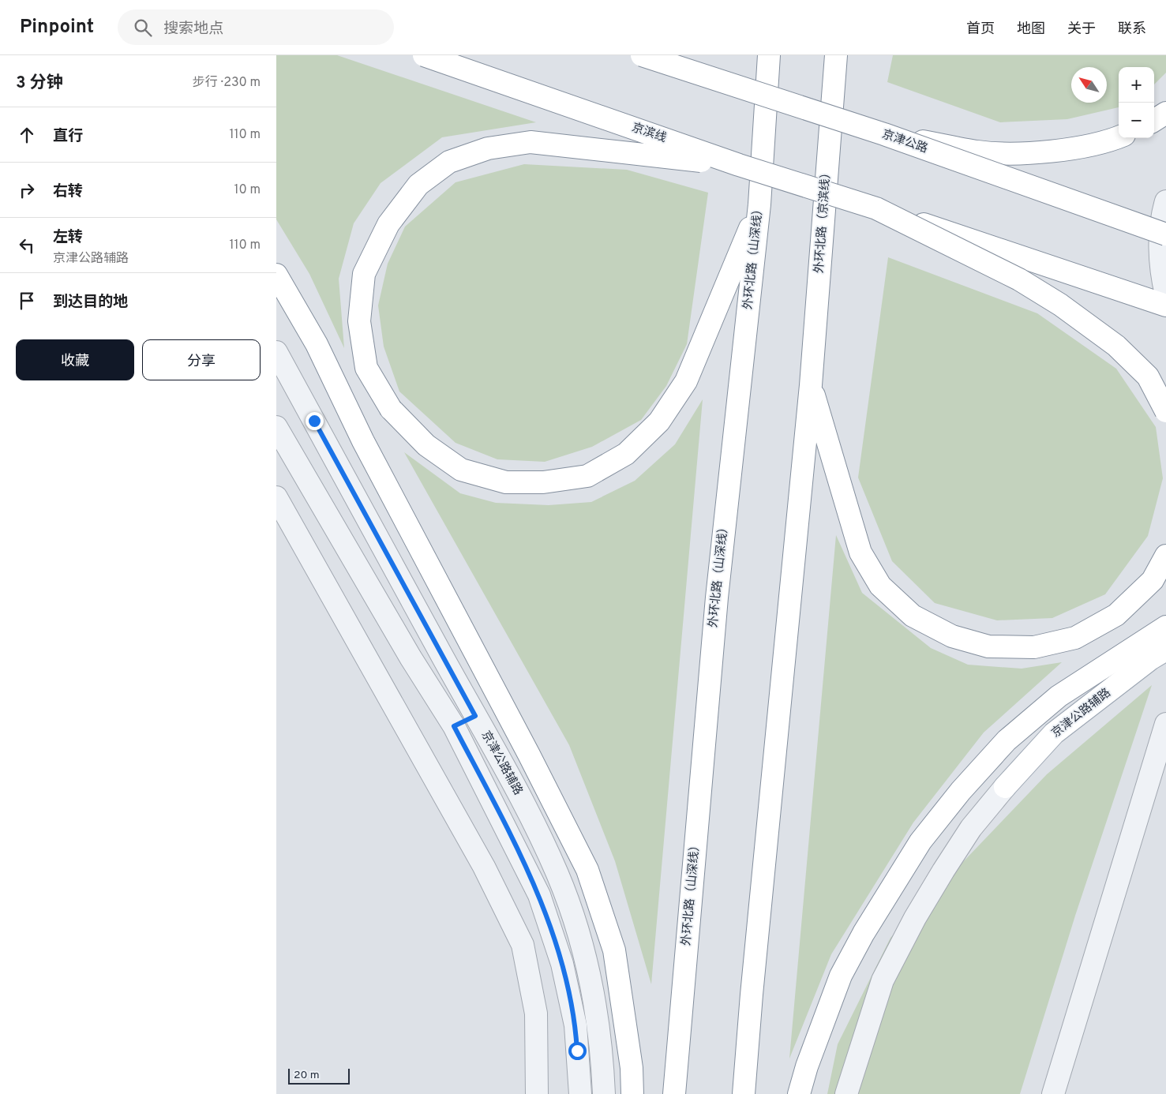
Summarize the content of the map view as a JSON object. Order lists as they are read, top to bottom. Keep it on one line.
{"streets":{"main road":["京滨线","京津公路","外环北路（京滨线）","外环北路（山深线）","京津公路辅路"]},"scale_bar":"20 m","north":"top left","page":{"header":"Pinpoint","search":"搜索地点","nav":["首页","地图","关于","联系"],"heading":["3 分钟","步行 · 230 m"],"map_buttons":["+","−"],"list":[["直行","110 m"],["右转","10 m"],["左转","京津公路辅路","110 m"],"到达目的地"],"buttons":["收藏","分享"],"scale":"20 m"}}
